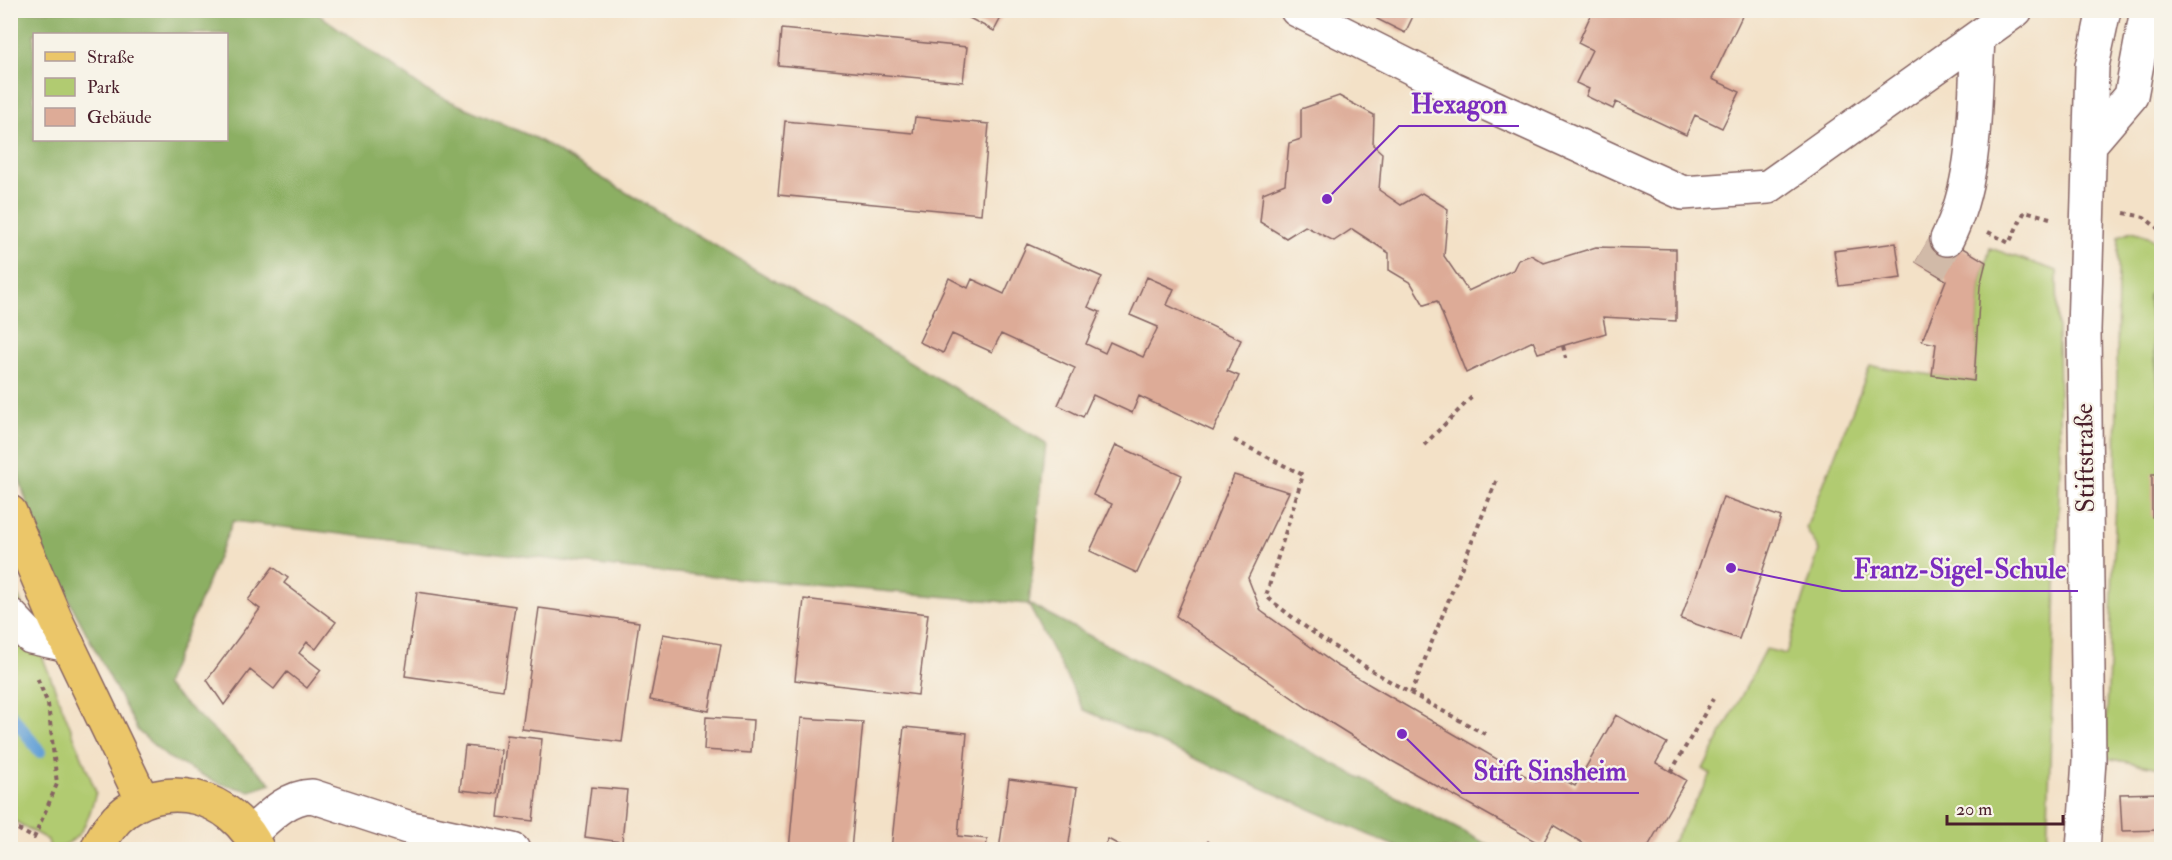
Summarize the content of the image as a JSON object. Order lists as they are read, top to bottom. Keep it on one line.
{"streets":{"street":["Stiftstraße"]},"places":["Hexagon","Franz-Sigel-Schule","Stift Sinsheim"],"legend":["Straße","Park","Gebäude"],"scale_bar":"20 m"}
